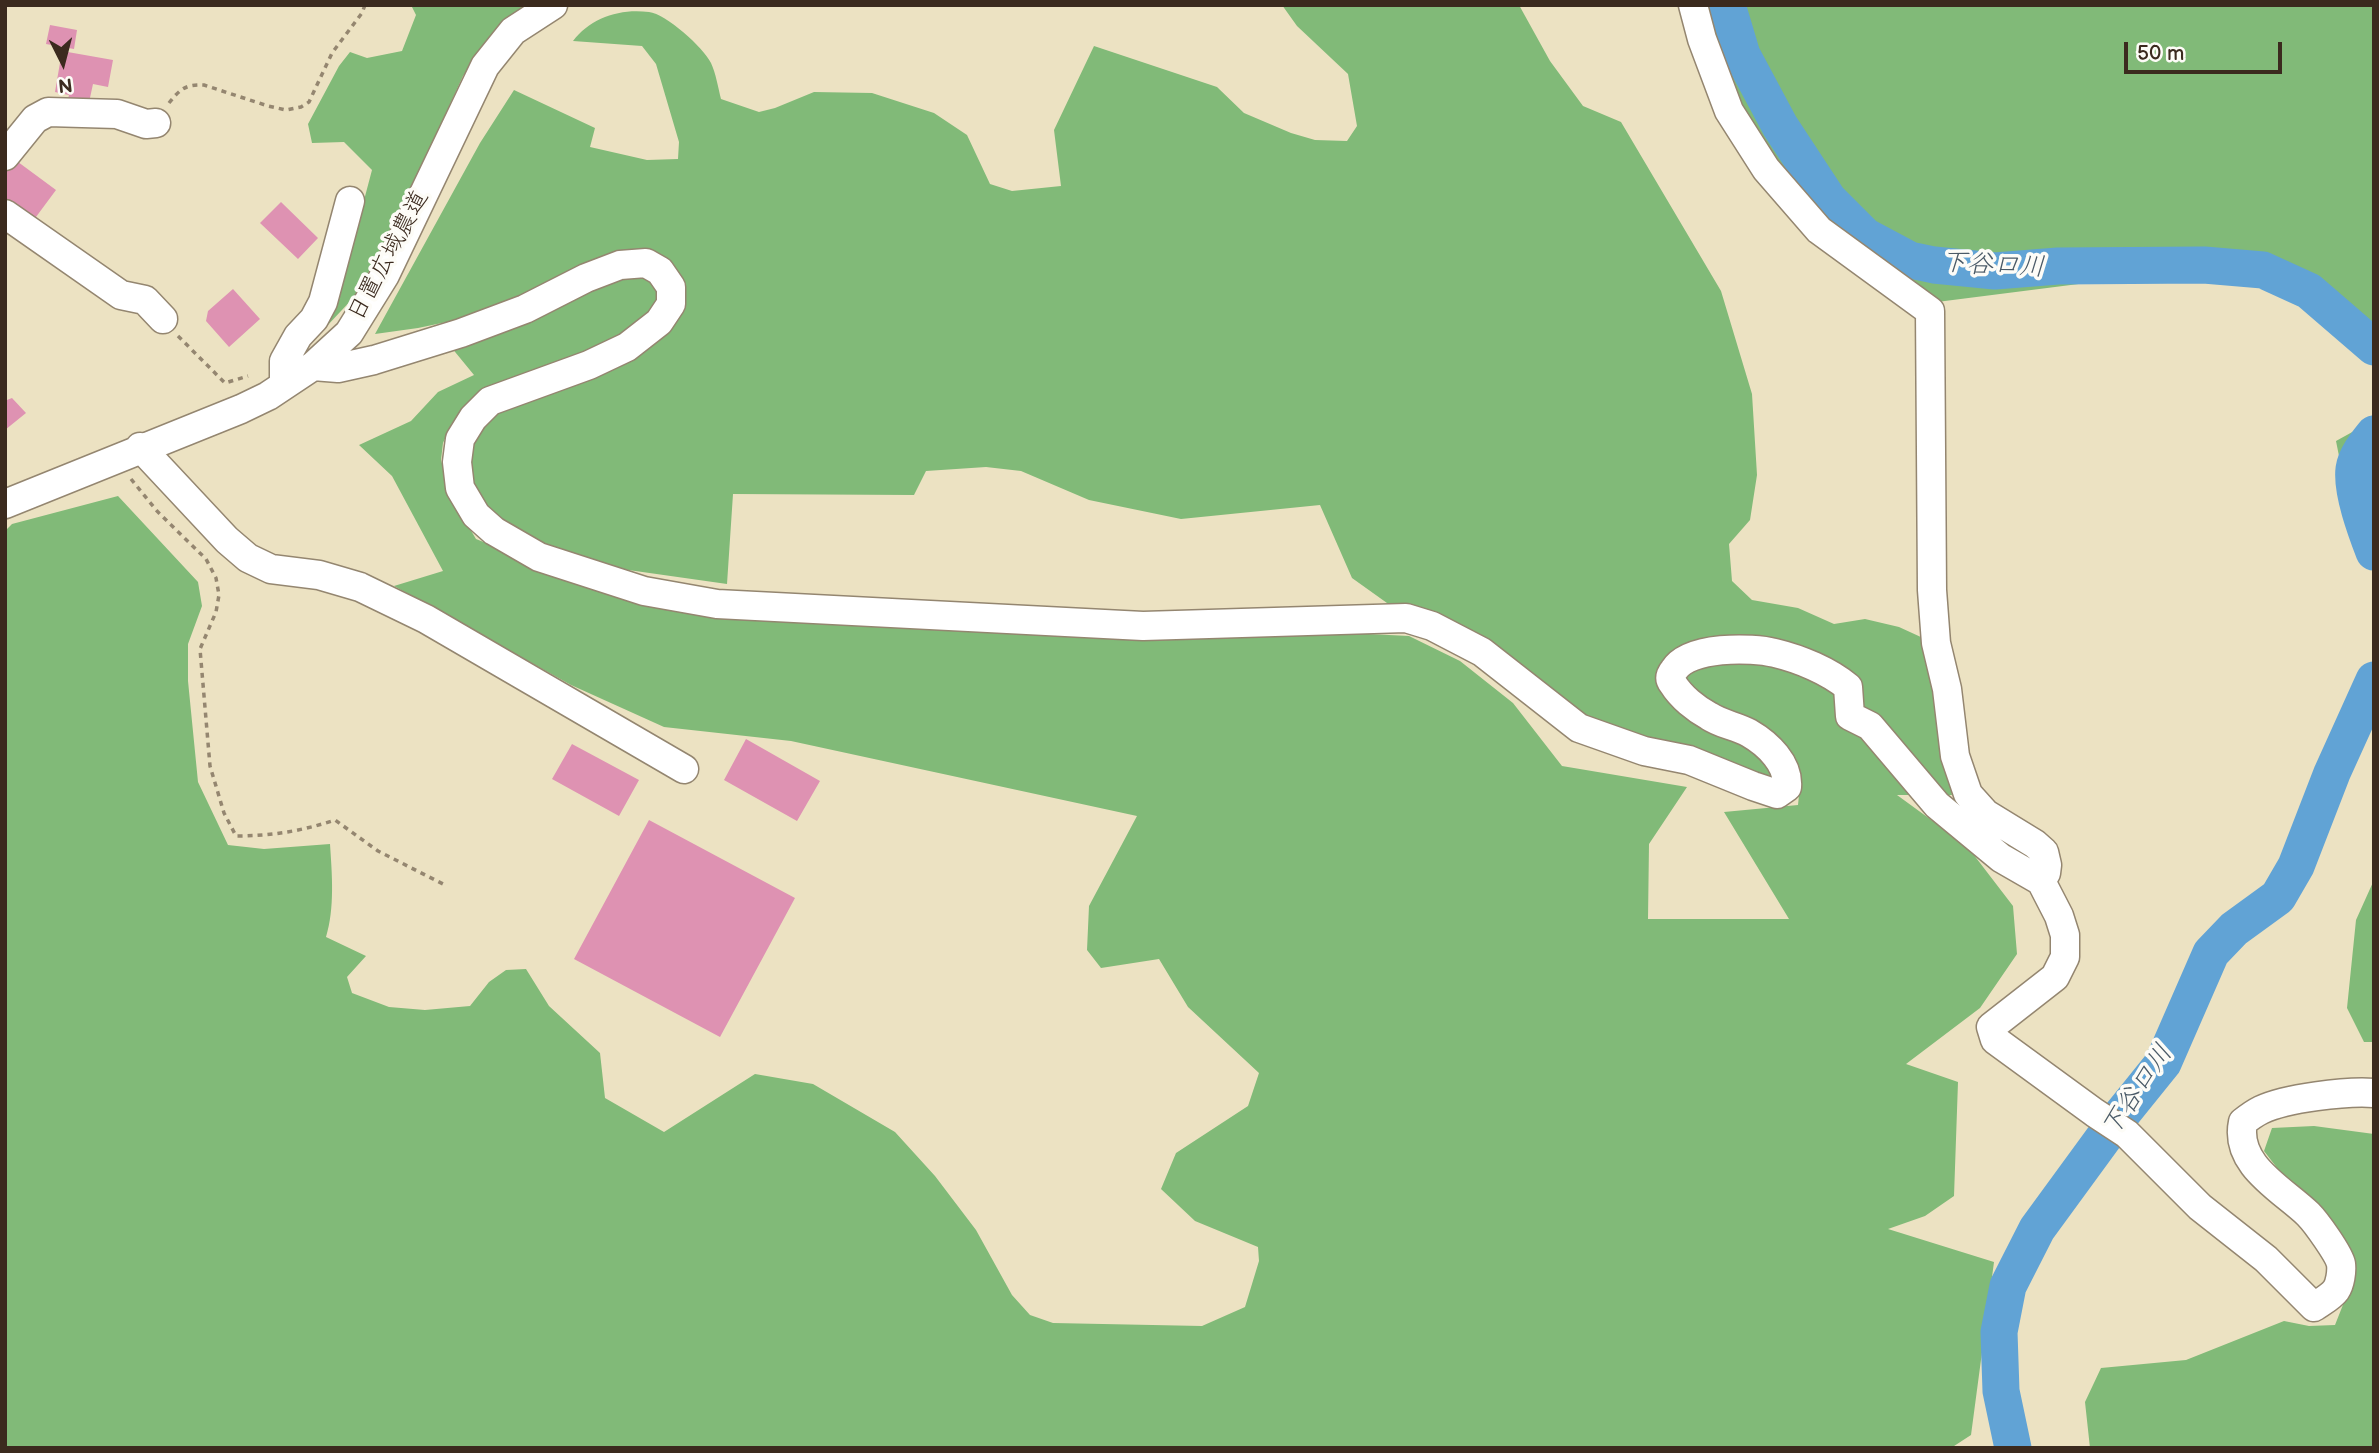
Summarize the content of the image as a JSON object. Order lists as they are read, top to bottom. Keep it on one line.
{"streets":{"street":["日置広域農道"]},"water":["下谷口川"],"scale_bar":"50 m","north":"bottom"}
